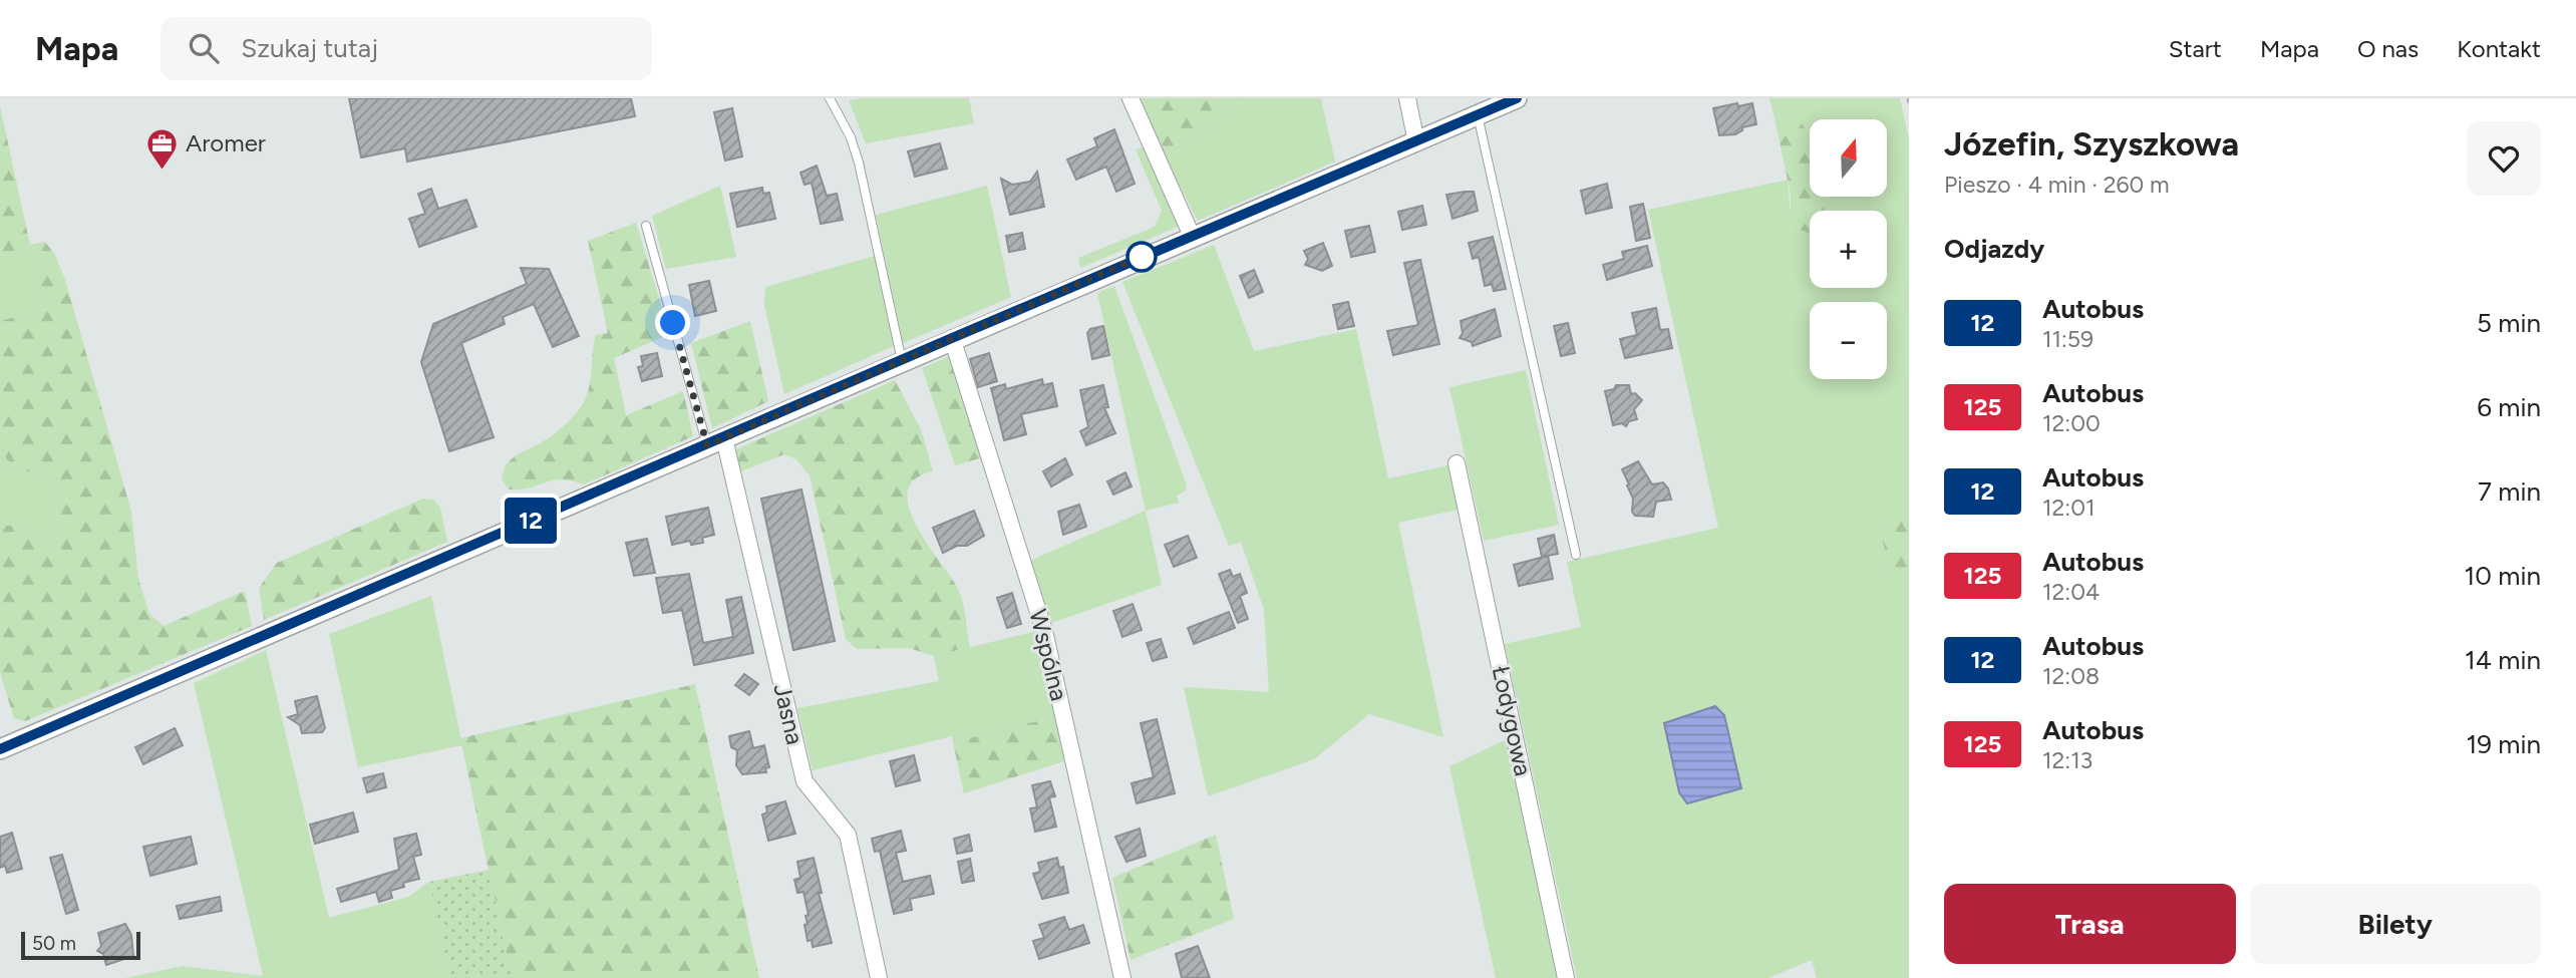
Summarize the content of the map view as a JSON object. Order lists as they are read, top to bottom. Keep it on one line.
{"streets":{"street":["Wspólna","Jasna","Łodygowa"]},"places":{"office":["Aromer"]},"lines":["bus line 12"],"scale_bar":"50 m","north":"top","page":{"header":"Mapa","search":"Szukaj tutaj","nav":["Start","Mapa","O nas","Kontakt"],"on_map":"12","heading":[["Józefin, Szyszkowa","Pieszo · 4 min · 260 m"],"Odjazdy"],"map_buttons":["+","−"],"list":[{"mark":"12","name":"Autobus","note":"11:59","value":"5 min"},{"mark":"125","name":"Autobus","note":"12:00","value":"6 min"},{"mark":"12","name":"Autobus","note":"12:01","value":"7 min"},{"mark":"125","name":"Autobus","note":"12:04","value":"10 min"},{"mark":"12","name":"Autobus","note":"12:08","value":"14 min"},{"mark":"125","name":"Autobus","note":"12:13","value":"19 min"}],"buttons":["Trasa","Bilety"],"scale":"50 m"}}
